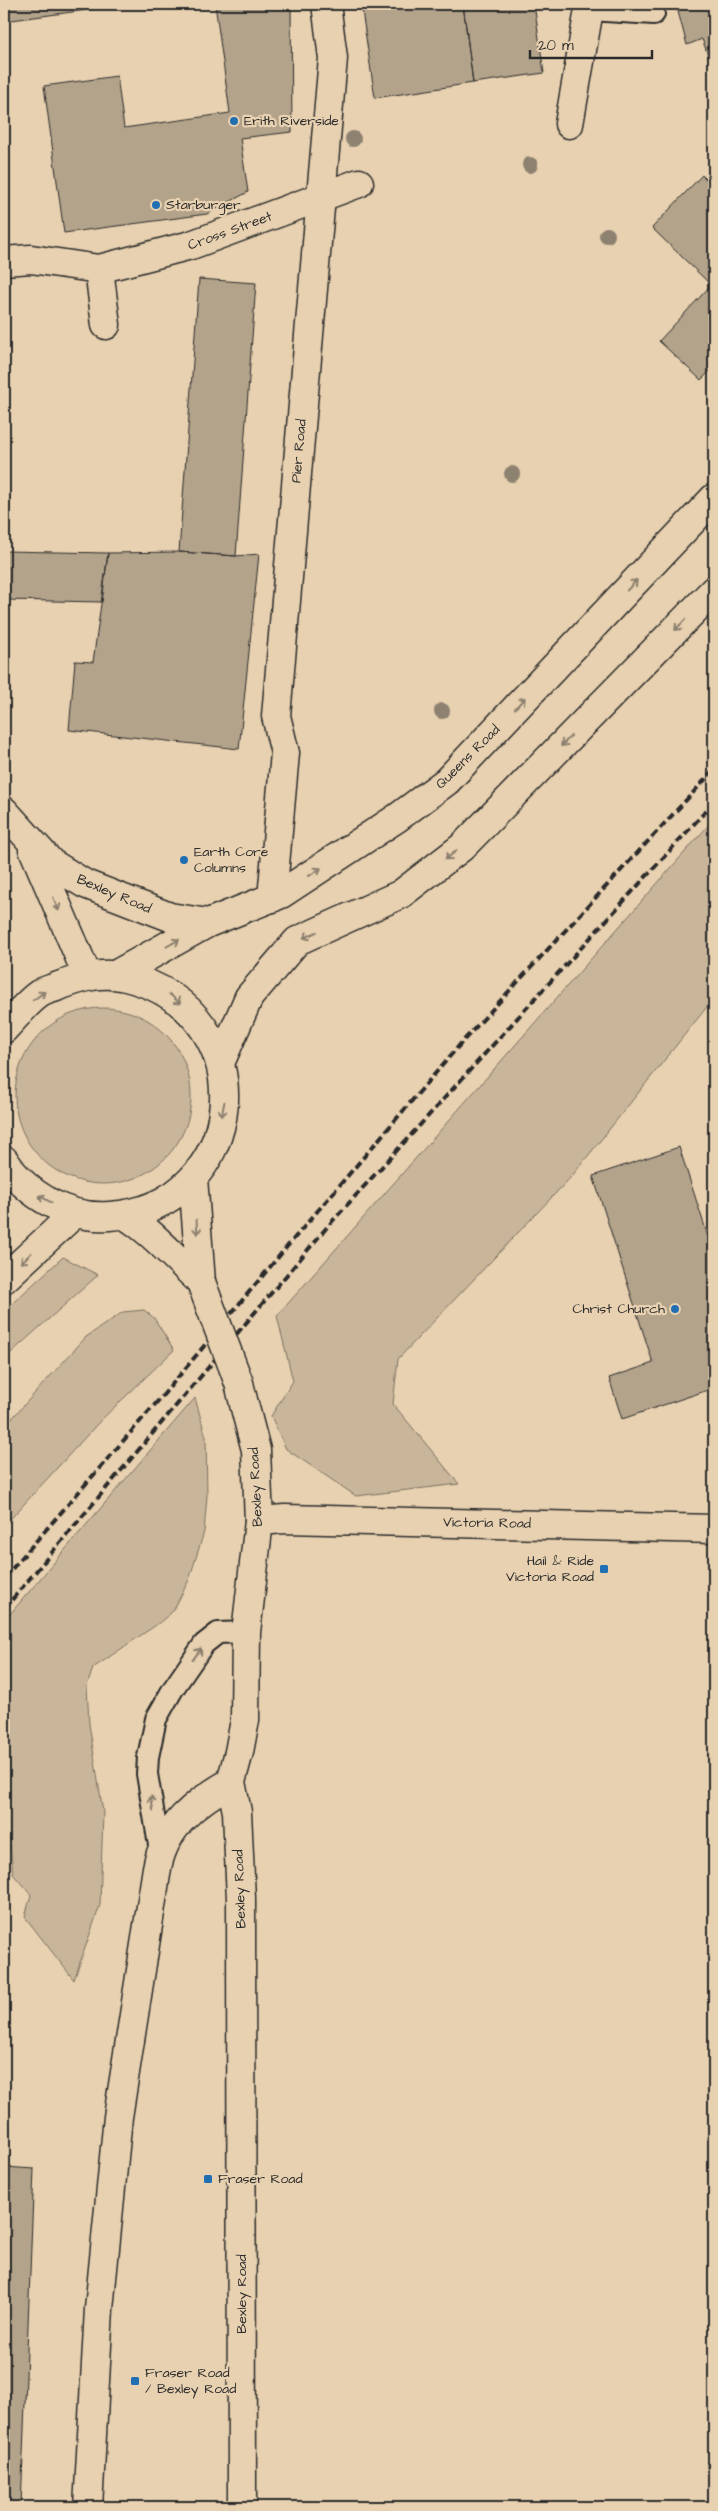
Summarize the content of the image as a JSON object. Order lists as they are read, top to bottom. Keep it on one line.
{"streets":{"main road":["Cross Street","Pier Road","Queens Road","Bexley Road","Victoria Road"]},"crossings":[["Cross Street","Pier Road"],["Pier Road","Queens Road"],["Queens Road","Bexley Road"],["Bexley Road","Victoria Road"]],"places":{"other":["Erith Riverside","Starburger","Earth Core Columns","Christ Church"],"transit":["Hail & Ride Victoria Road","Fraser Road","Fraser Road / Bexley Road"]},"scale_bar":"20 m"}
